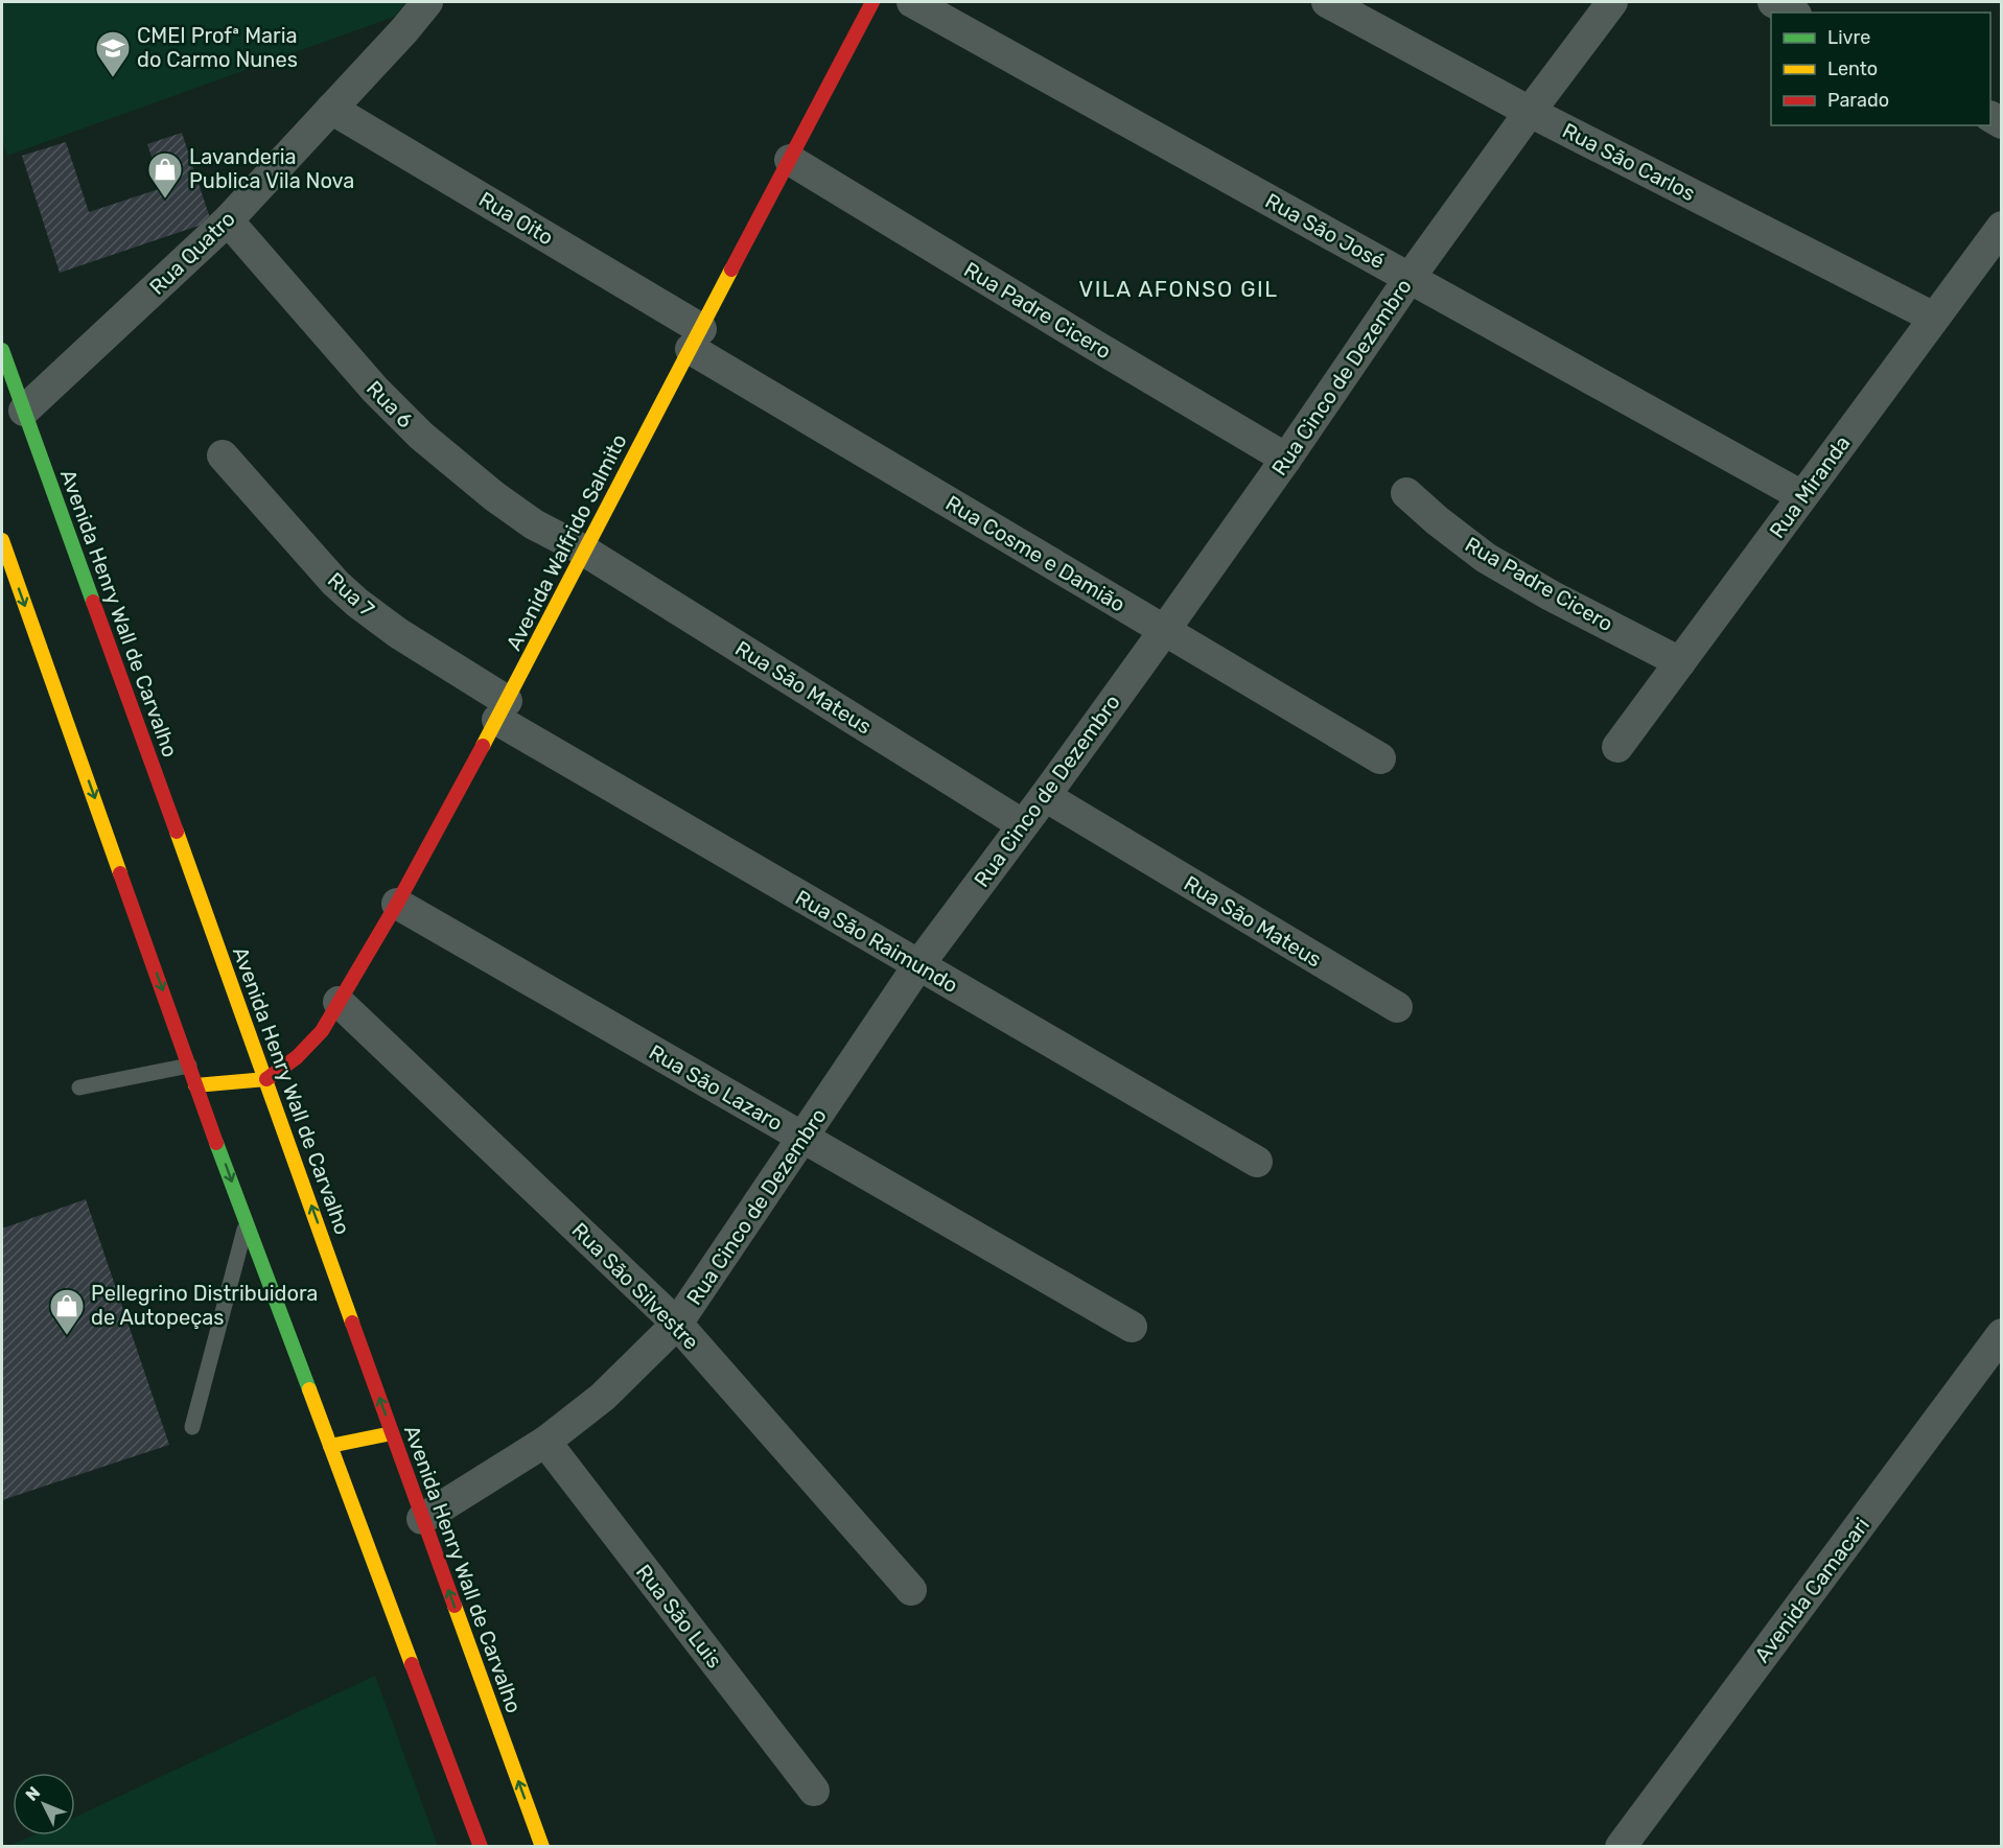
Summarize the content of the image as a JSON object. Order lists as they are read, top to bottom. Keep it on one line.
{"streets":{"main road":["Avenida Walfrido Salmito","Avenida Henry Wall de Carvalho"],"street":["Rua São Carlos","Rua Oito","Rua São José","Rua Quatro","Rua Padre Cicero","Rua Cinco de Dezembro","Rua 6","Rua Miranda","Rua Cosme e Damião","Rua 7","Rua São Mateus","Rua São Raimundo","Rua São Lazaro","Rua São Silvestre","Avenida Camacari","Rua São Luis"]},"crossings":[["Rua São Carlos","Rua Cinco de Dezembro"],["Rua São Carlos","Rua Miranda"],["Rua Oito","Rua Quatro"],["Rua Oito","Avenida Walfrido Salmito"],["Rua Oito","Rua Cosme e Damião"],["Rua São José","Rua Cinco de Dezembro"],["Rua São José","Rua Miranda"],["Rua Quatro","Rua 6"],["Rua Quatro","Avenida Henry Wall de Carvalho"],["Rua Padre Cicero","Rua Cinco de Dezembro"],["Rua Padre Cicero","Rua Miranda"],["Rua Padre Cicero","Avenida Walfrido Salmito"],["Rua Cinco de Dezembro","Rua Cosme e Damião"],["Rua Cinco de Dezembro","Avenida Henry Wall de Carvalho"],["Rua Cinco de Dezembro","Rua São Mateus"],["Rua Cinco de Dezembro","Rua São Raimundo"],["Rua Cinco de Dezembro","Rua São Lazaro"],["Rua Cinco de Dezembro","Rua São Silvestre"],["Rua Cinco de Dezembro","Rua São Luis"],["Rua 6","Avenida Walfrido Salmito"],["Rua 6","Rua São Mateus"],["Avenida Walfrido Salmito","Rua Cosme e Damião"],["Avenida Walfrido Salmito","Rua 7"],["Avenida Walfrido Salmito","Avenida Henry Wall de Carvalho"],["Avenida Walfrido Salmito","Rua São Mateus"],["Avenida Walfrido Salmito","Rua São Raimundo"],["Avenida Walfrido Salmito","Rua São Lazaro"],["Avenida Walfrido Salmito","Rua São Silvestre"],["Rua 7","Rua São Raimundo"]],"districts":["VILA AFONSO GIL"],"places":{"school or university":["CMEI Profª Maria do Carmo Nunes"],"shop":["Lavanderia Publica Vila Nova","Pellegrino Distribuidora de Autopeças"]},"legend":["Livre","Lento","Parado"],"north":"top left"}
